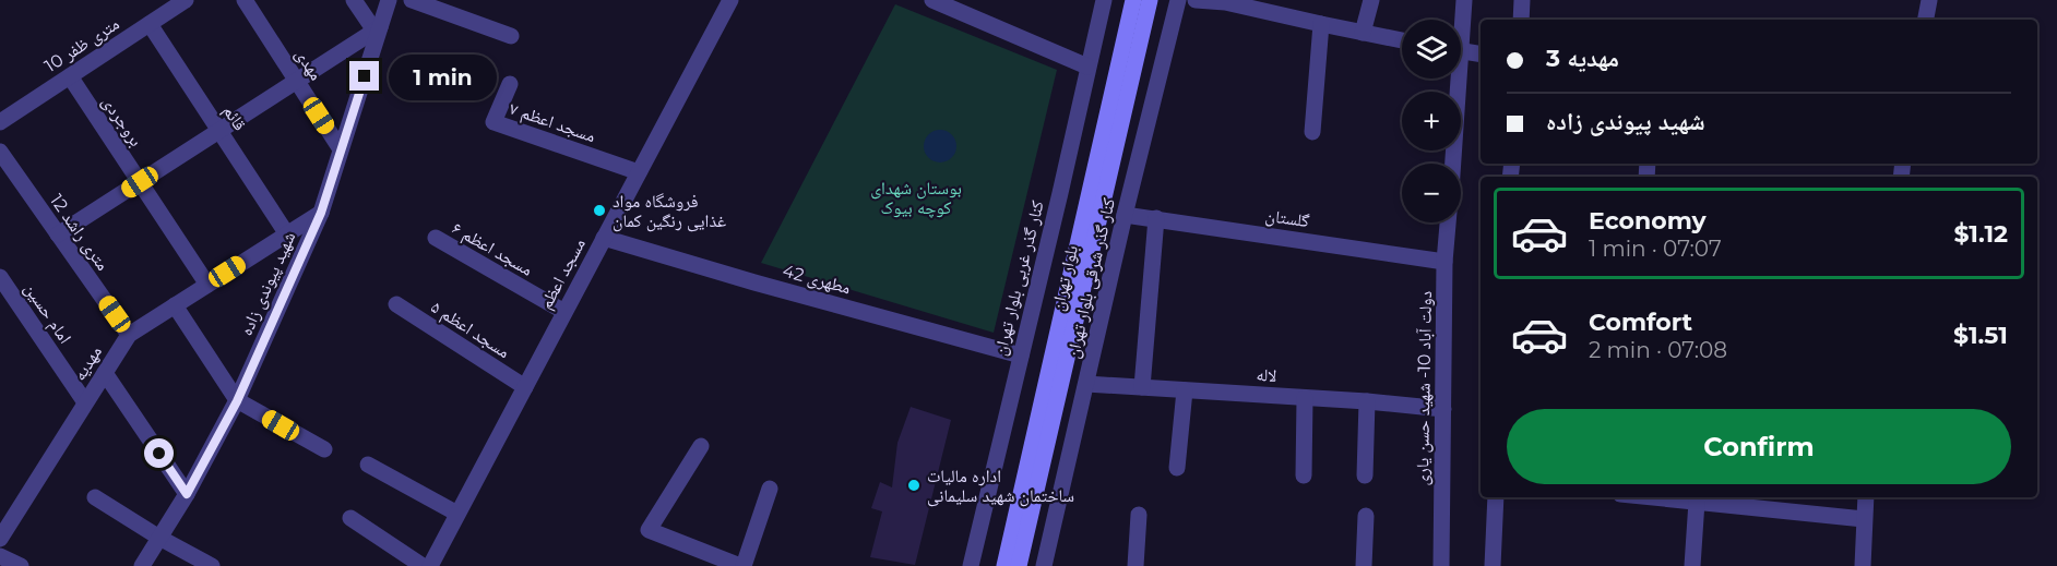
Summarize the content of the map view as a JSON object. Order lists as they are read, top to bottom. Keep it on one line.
{"streets":{"main road":["بلوار تهران"],"street":["10 متری ظفر","مهدی","قائم","بروجردی","مسجد اعظم ۷","گلستان","12 متری راشد","مسجد اعظم ۶","مسجد اعظم","کنار گذر غربی بلوار تهران","کنار گذر شرقی بلوار تهران","مطهری 42","شهید پیوندی زاده","امام حسین","مسجد اعظم ۵","مهدیه","لاله","دولت آباد 10- شهید حسن یاری"]},"crossings":[["10 متری ظفر","قائم"],["10 متری ظفر","بروجردی"],["مهدی","شهید پیوندی زاده"],["قائم","مهدیه"],["بروجردی","مهدیه"],["مسجد اعظم ۷","مسجد اعظم"],["گلستان","کنار گذر شرقی بلوار تهران"],["گلستان","دولت آباد 10- شهید حسن یاری"],["12 متری راشد","مهدیه"],["مسجد اعظم ۶","مسجد اعظم"],["مسجد اعظم","مطهری 42"],["مسجد اعظم","مسجد اعظم ۵"],["کنار گذر غربی بلوار تهران","مطهری 42"],["کنار گذر شرقی بلوار تهران","لاله"],["شهید پیوندی زاده","مهدیه"],["امام حسین","مهدیه"],["لاله","دولت آباد 10- شهید حسن یاری"]],"parks":["بوستان شهدای کوچه بیوک"],"places":["فروشگاه مواد غذایی رنگین کمان","اداره مالیات ساختمان شهید سلیمانی"],"page":{"map_buttons":["+","−"],"banner":["مهدیه 3","شهید پیوندی زاده"],"bubble":"1 min","list":[{"name":"Economy","note":"1 min · 07:07","value":"$1.12"},{"name":"Comfort","note":"2 min · 07:08","value":"$1.51"}],"buttons":"Confirm"}}
